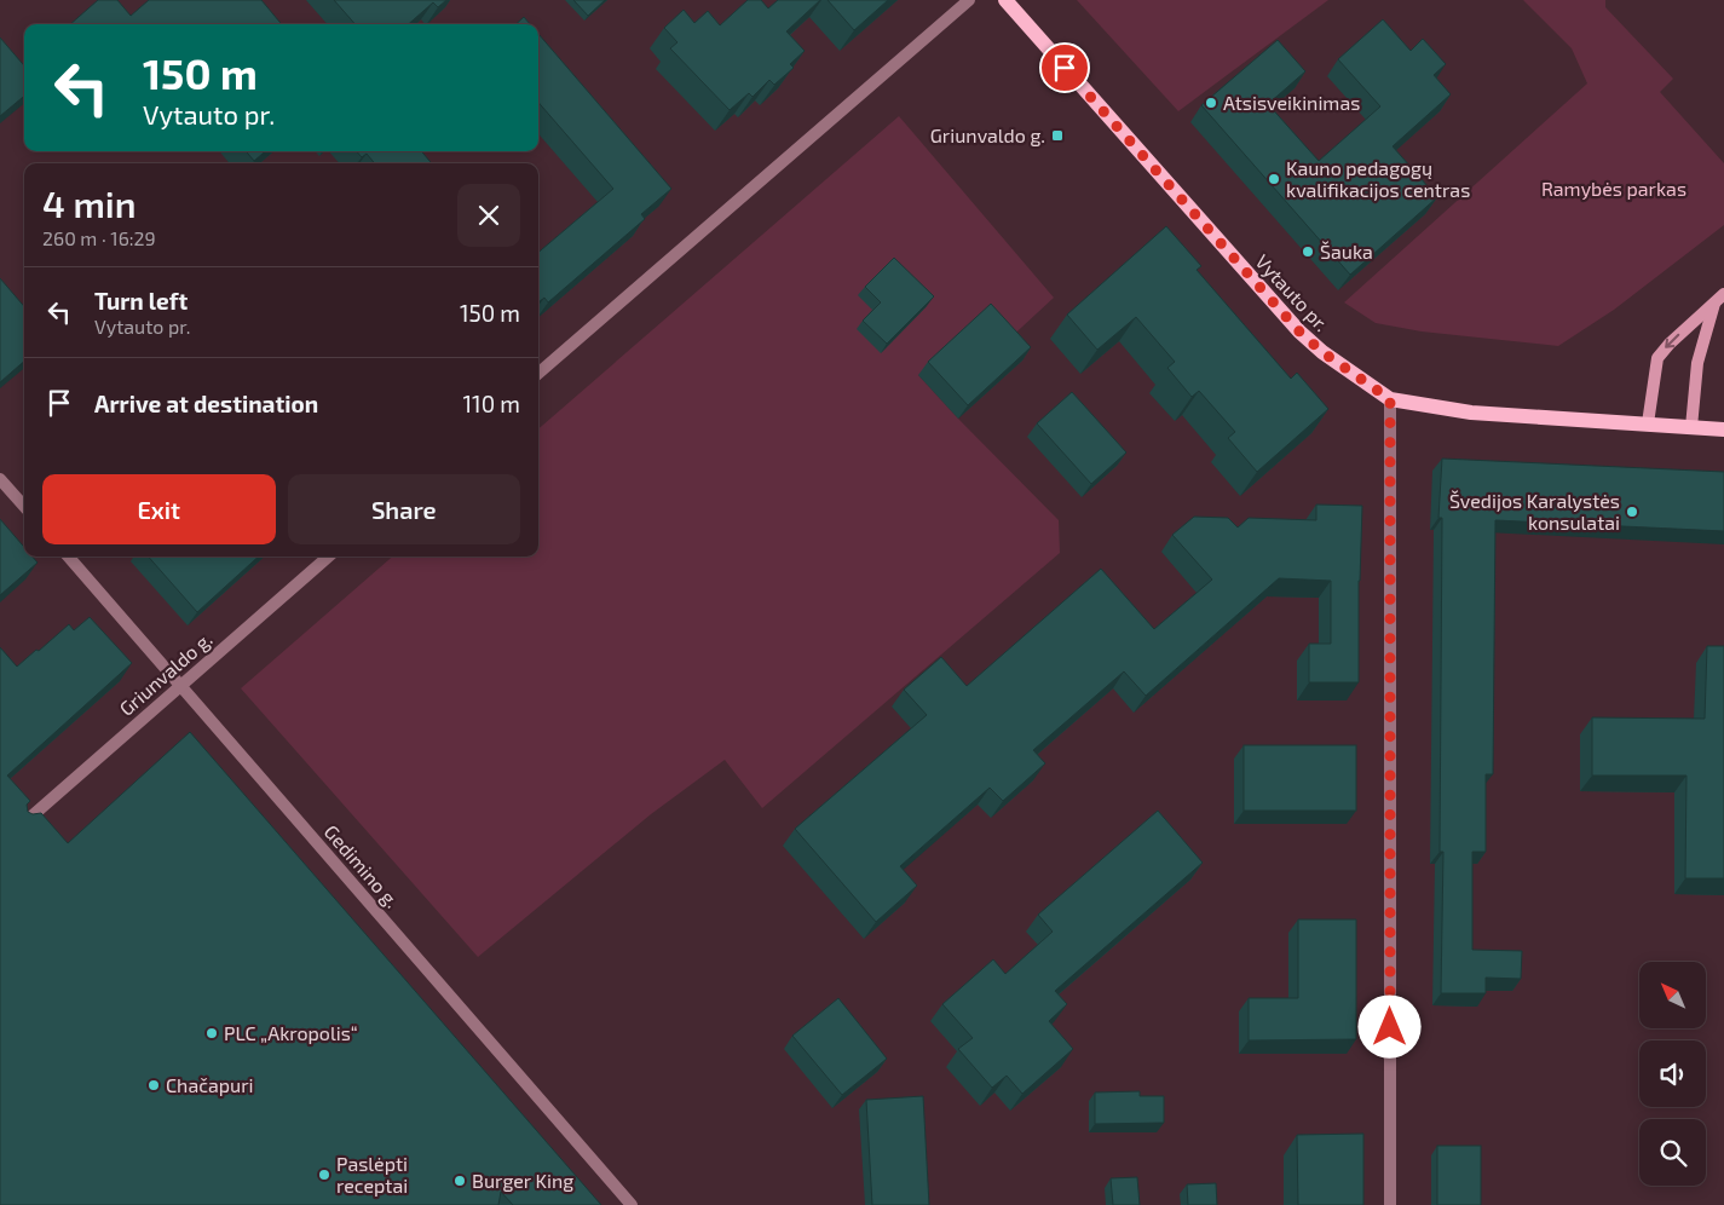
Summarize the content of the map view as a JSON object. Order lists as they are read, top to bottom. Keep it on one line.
{"streets":{"main road":["Vytauto pr."],"street":["Griunvaldo g.","Gedimino g."]},"crossings":[["Griunvaldo g.","Gedimino g."]],"parks":["Ramybės parkas"],"places":{"other":["Atsisveikinimas","Kauno pedagogų kvalifikacijos centras","Šauka","Švedijos Karalystės konsulatai","PLC „Akropolis“","Chačapuri","Paslėpti receptai","Burger King"],"transit":["Griunvaldo g."]},"north":"top left","page":{"turn":["150 m","Vytauto pr."],"heading":["4 min","260 m · 16:29"],"list":[{"name":"Turn left","note":"Vytauto pr.","value":"150 m"},{"name":"Arrive at destination","value":"110 m"}],"buttons":["Exit","Share"]}}
